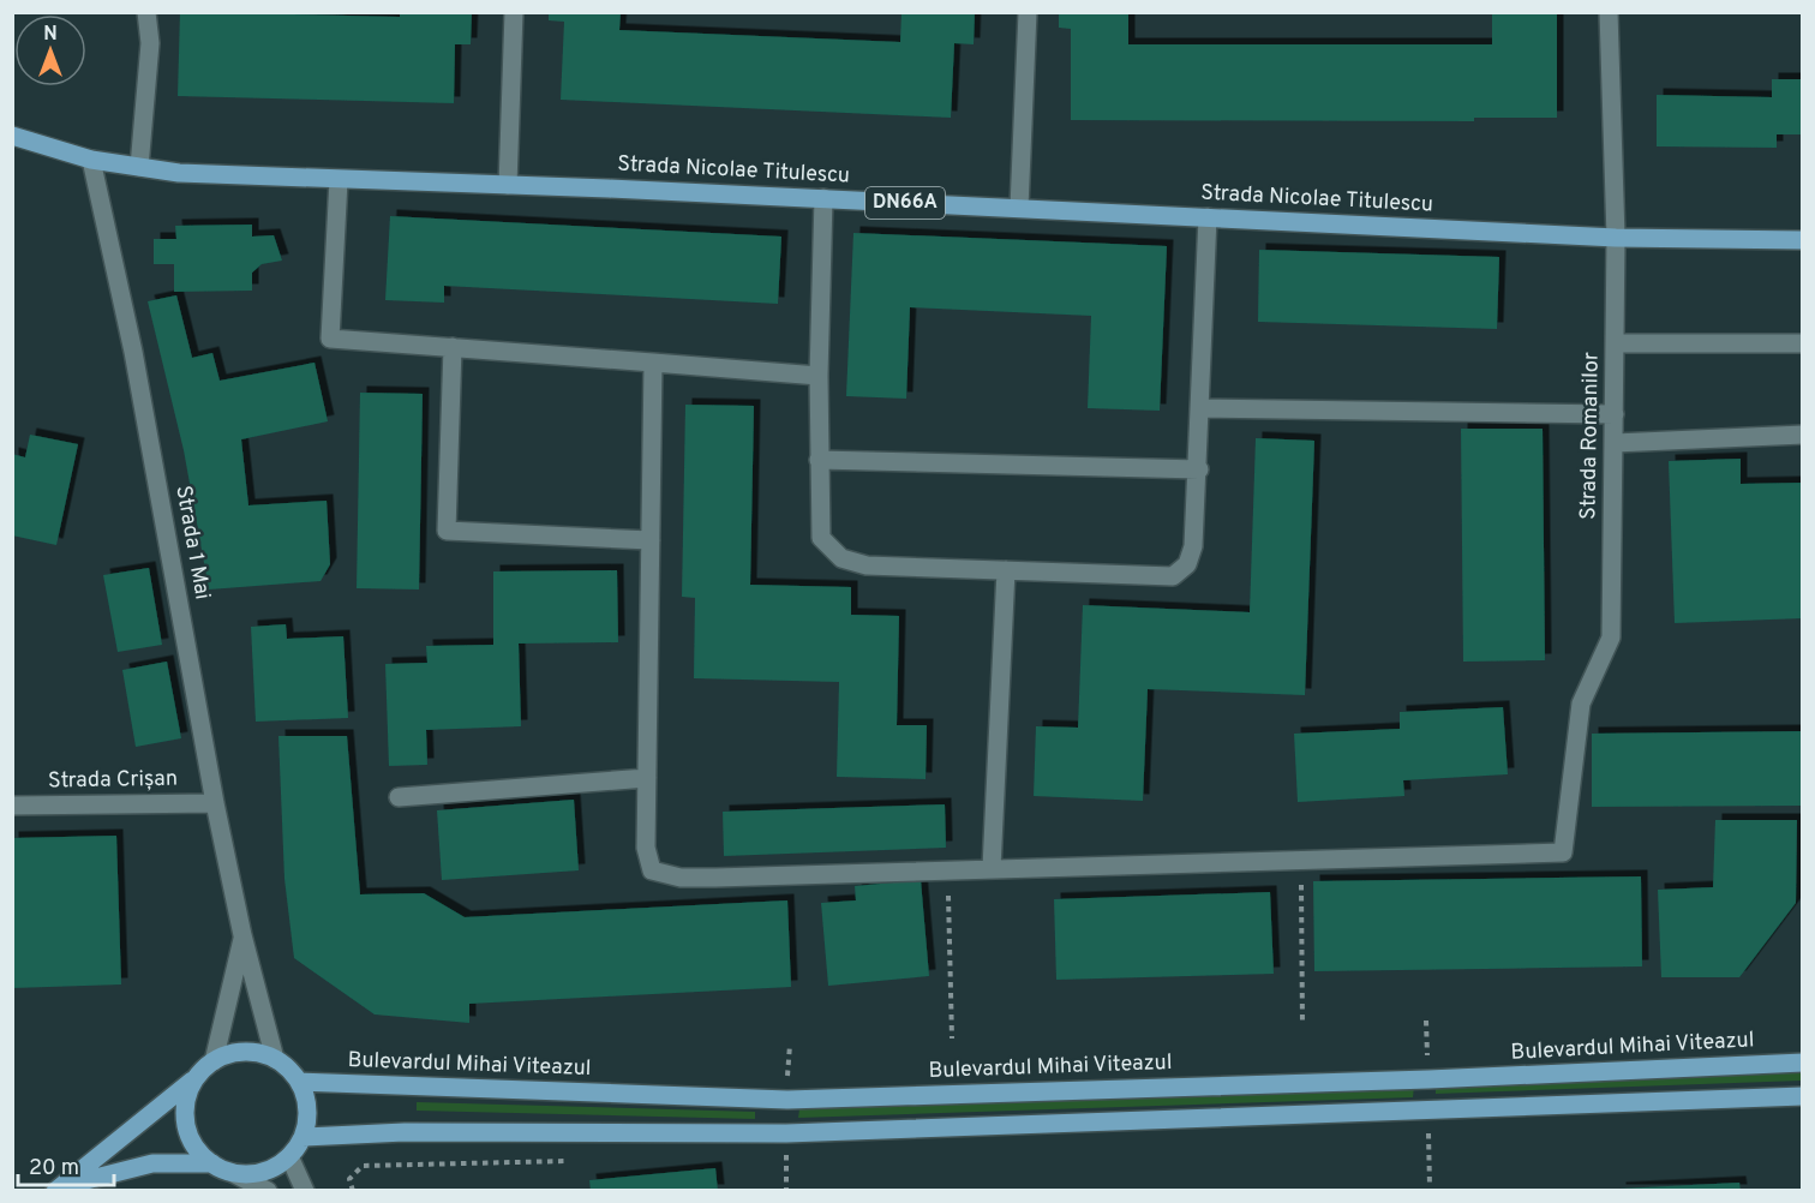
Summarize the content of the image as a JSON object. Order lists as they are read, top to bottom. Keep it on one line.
{"streets":{"main road":["Strada Nicolae Titulescu","DN66A","Bulevardul Mihai Viteazul"],"street":["Strada Romanilor","Strada 1 Mai","Strada Crișan"]},"crossings":[["Strada Nicolae Titulescu","Strada Romanilor"],["Strada Nicolae Titulescu","Strada 1 Mai"],["Strada 1 Mai","Strada Crișan"],["Strada 1 Mai","Bulevardul Mihai Viteazul"]],"scale_bar":"20 m","north":"top"}
